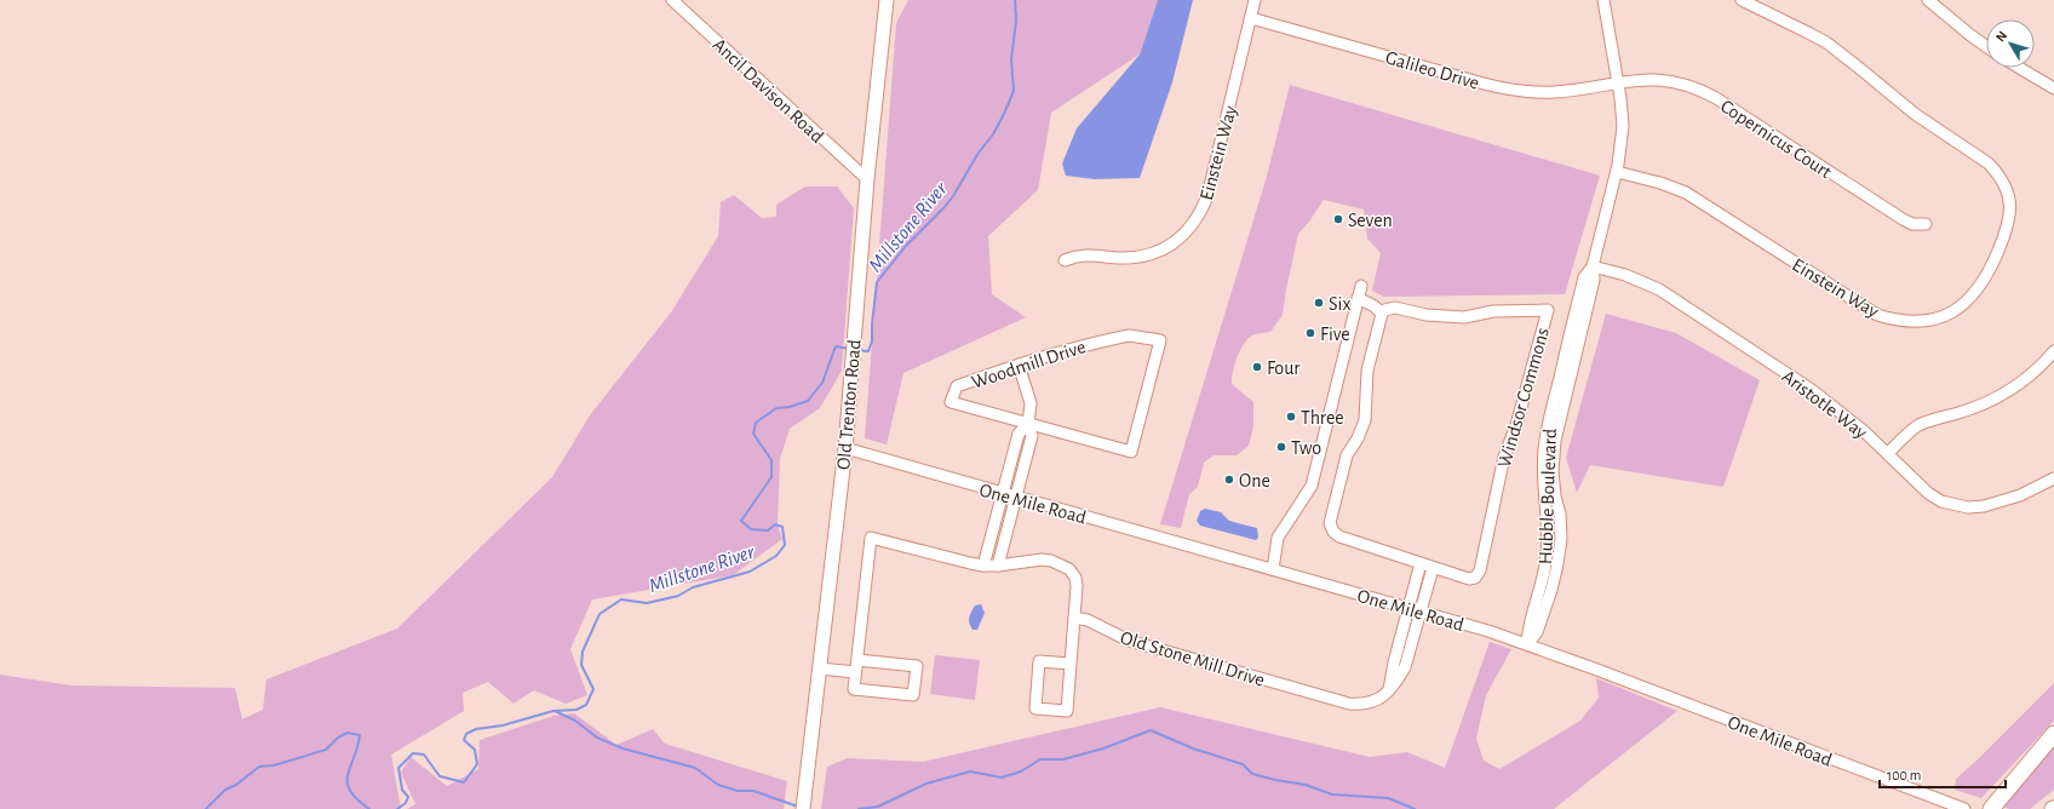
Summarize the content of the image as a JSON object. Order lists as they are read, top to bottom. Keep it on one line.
{"streets":{"main road":["Old Trenton Road"],"street":["Galileo Drive","Ancil Davison Road","Copernicus Court","Einstein Way","Woodmill Drive","Windsor Commons","Aristotle Way","Hubble Boulevard","One Mile Road","Old Stone Mill Drive"]},"crossings":[["Galileo Drive","Copernicus Court"],["Galileo Drive","Einstein Way"],["Galileo Drive","Hubble Boulevard"],["Ancil Davison Road","Old Trenton Road"],["Copernicus Court","Hubble Boulevard"],["Einstein Way","Hubble Boulevard"],["Aristotle Way","Hubble Boulevard"],["Old Trenton Road","One Mile Road"],["Hubble Boulevard","One Mile Road"],["One Mile Road","Old Stone Mill Drive"]],"water":["Millstone River"],"places":["Seven","Six","Five","Four","Three","Two","One"],"scale_bar":"100 m","north":"top left"}
